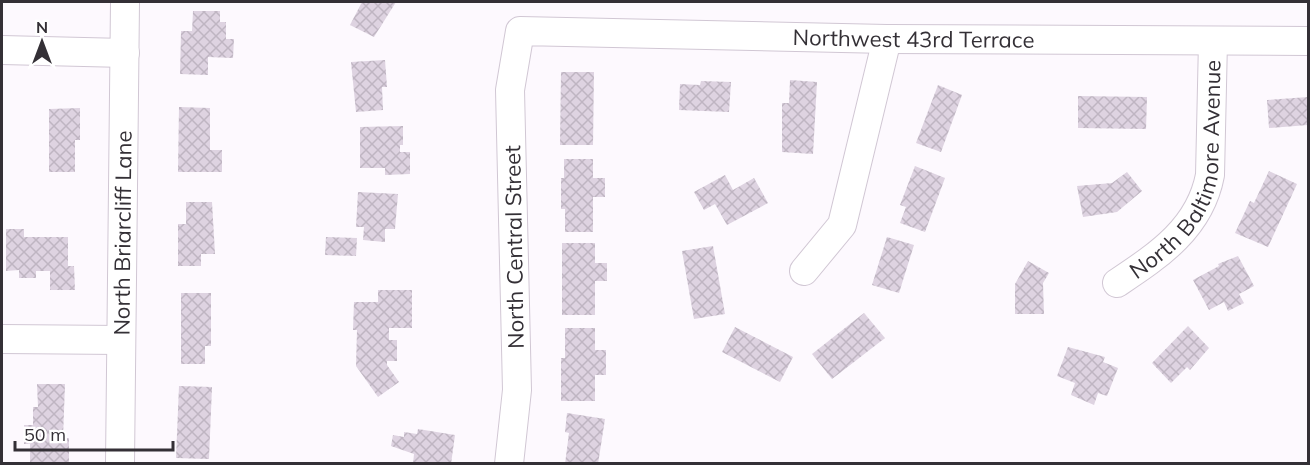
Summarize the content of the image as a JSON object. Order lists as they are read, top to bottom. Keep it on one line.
{"streets":{"street":["Northwest 43rd Terrace","North Baltimore Avenue","North Briarcliff Lane","North Central Street"]},"crossings":[["Northwest 43rd Terrace","North Baltimore Avenue"],["Northwest 43rd Terrace","North Central Street"]],"scale_bar":"50 m","north":"top"}
